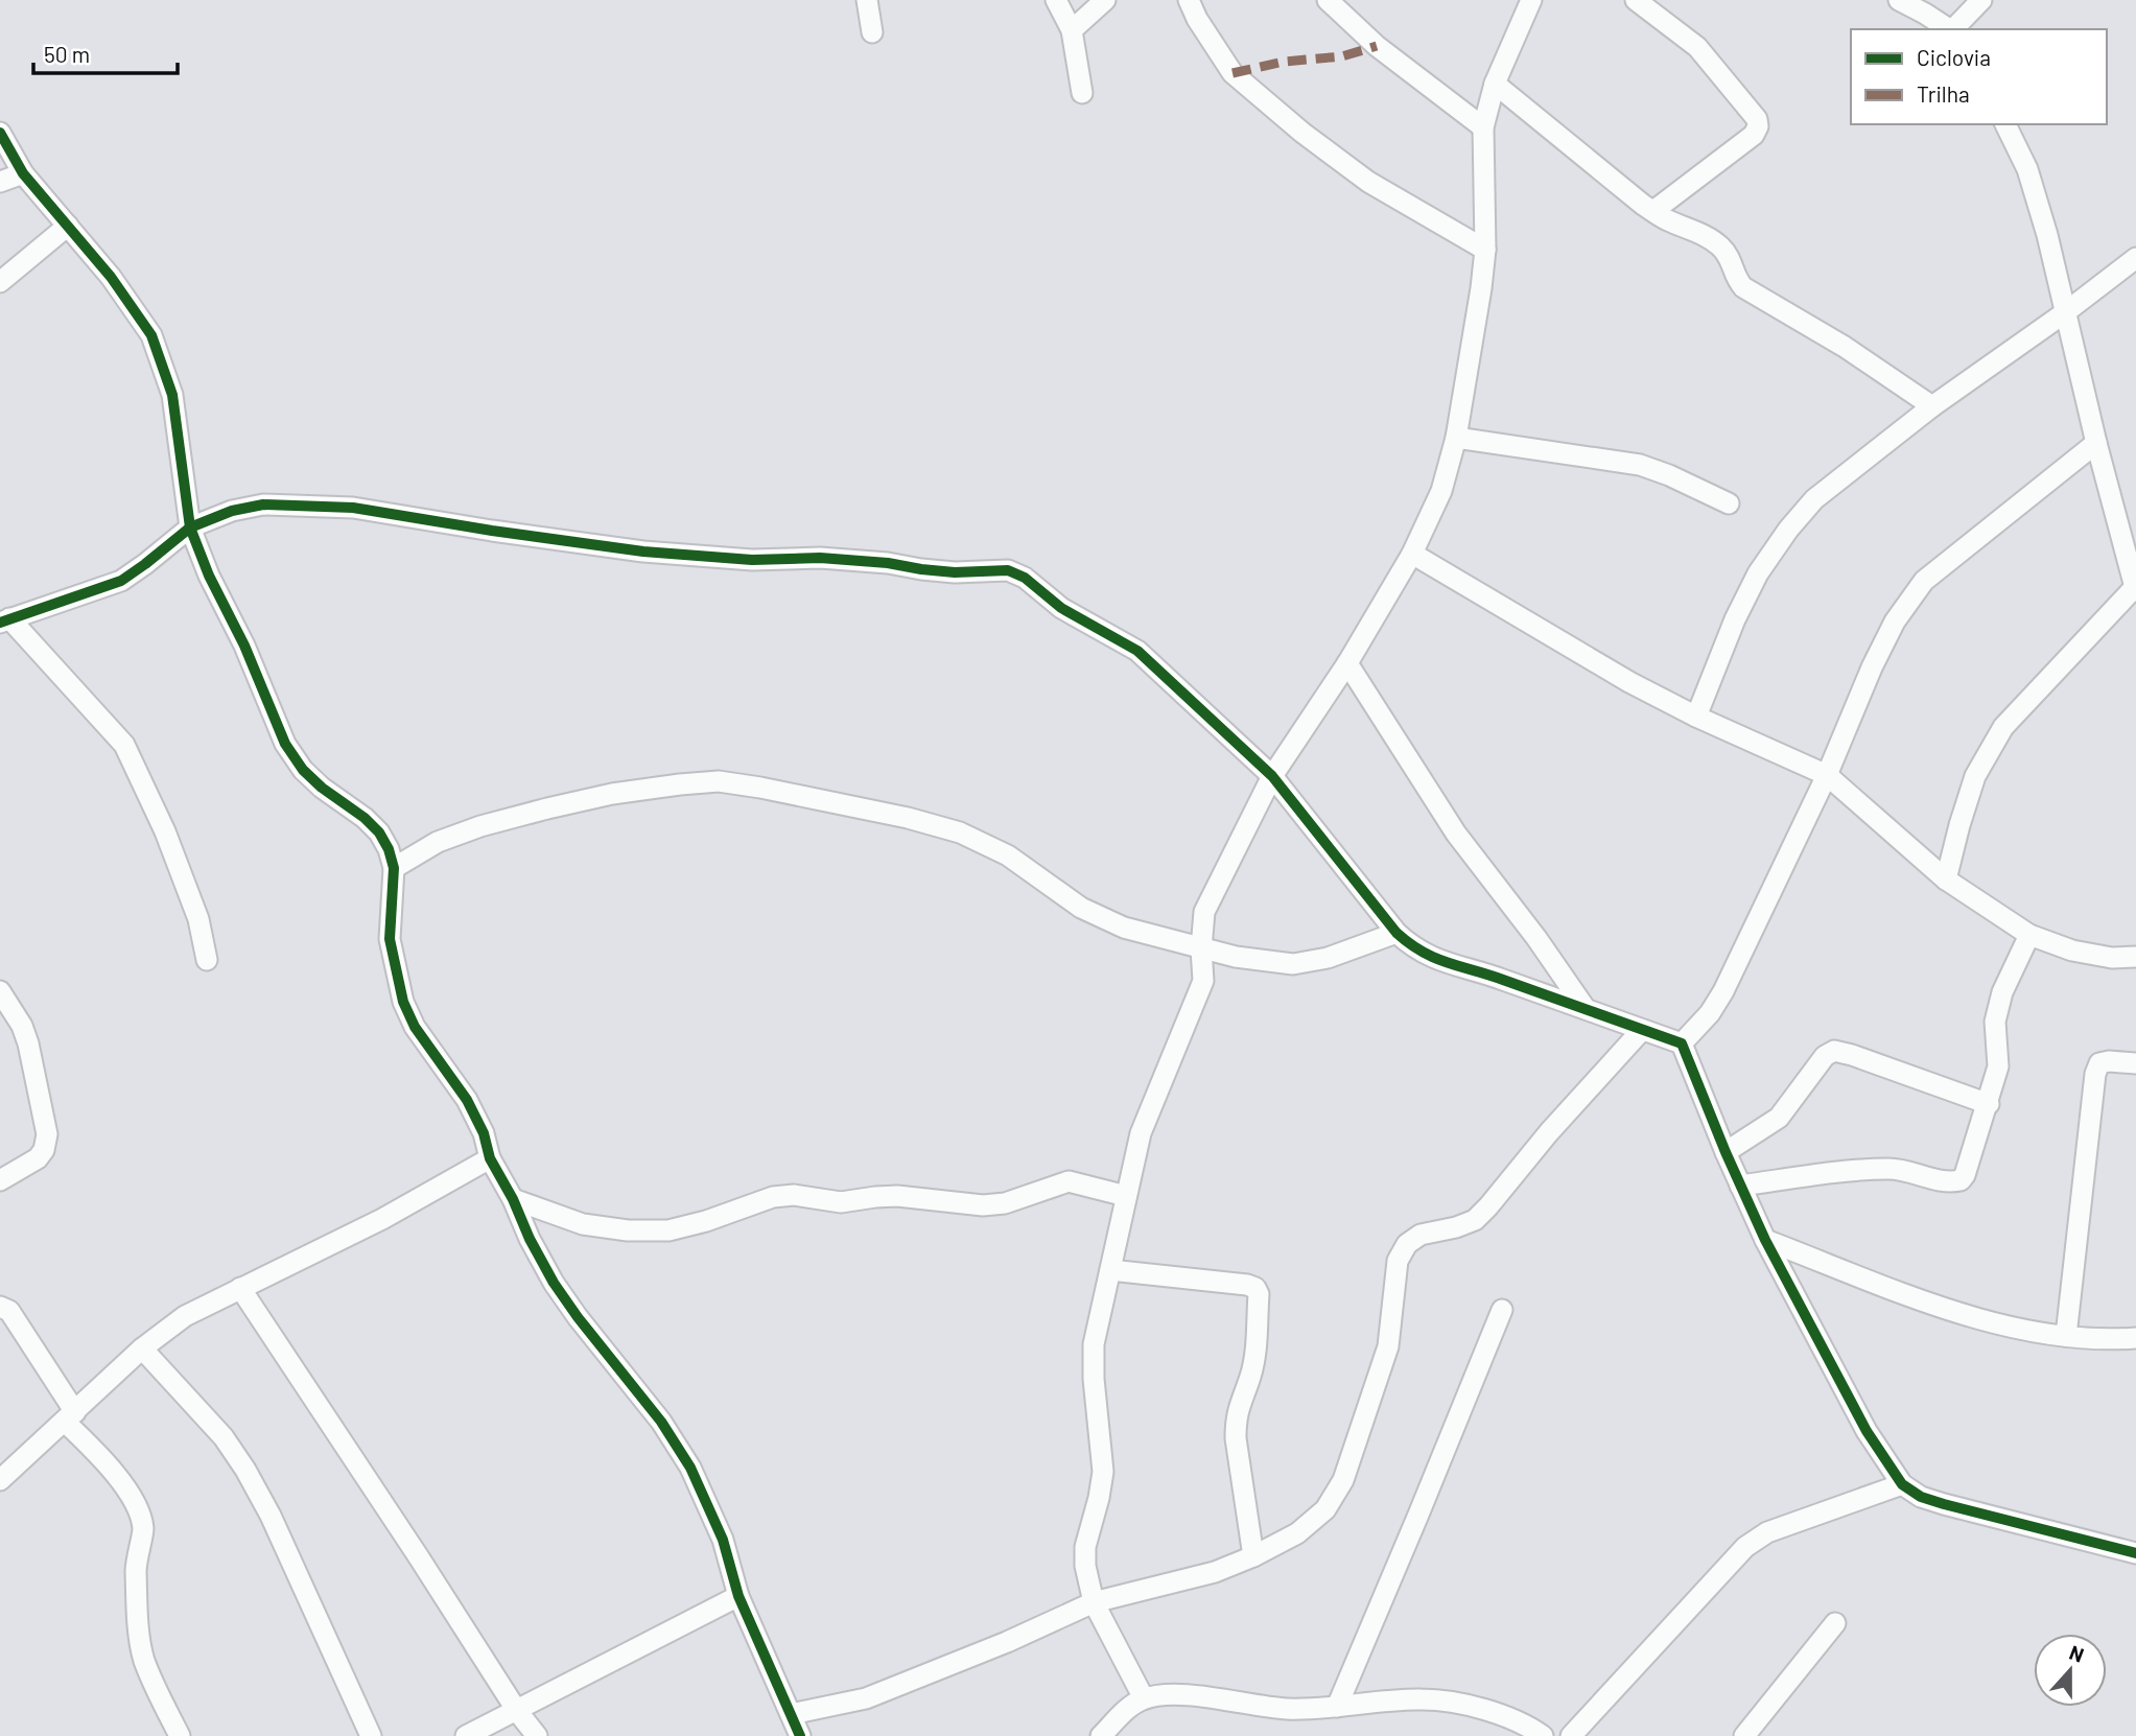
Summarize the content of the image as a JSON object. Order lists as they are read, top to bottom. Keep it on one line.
{"legend":["Ciclovia","Trilha"],"scale_bar":"50 m","north":"top"}
